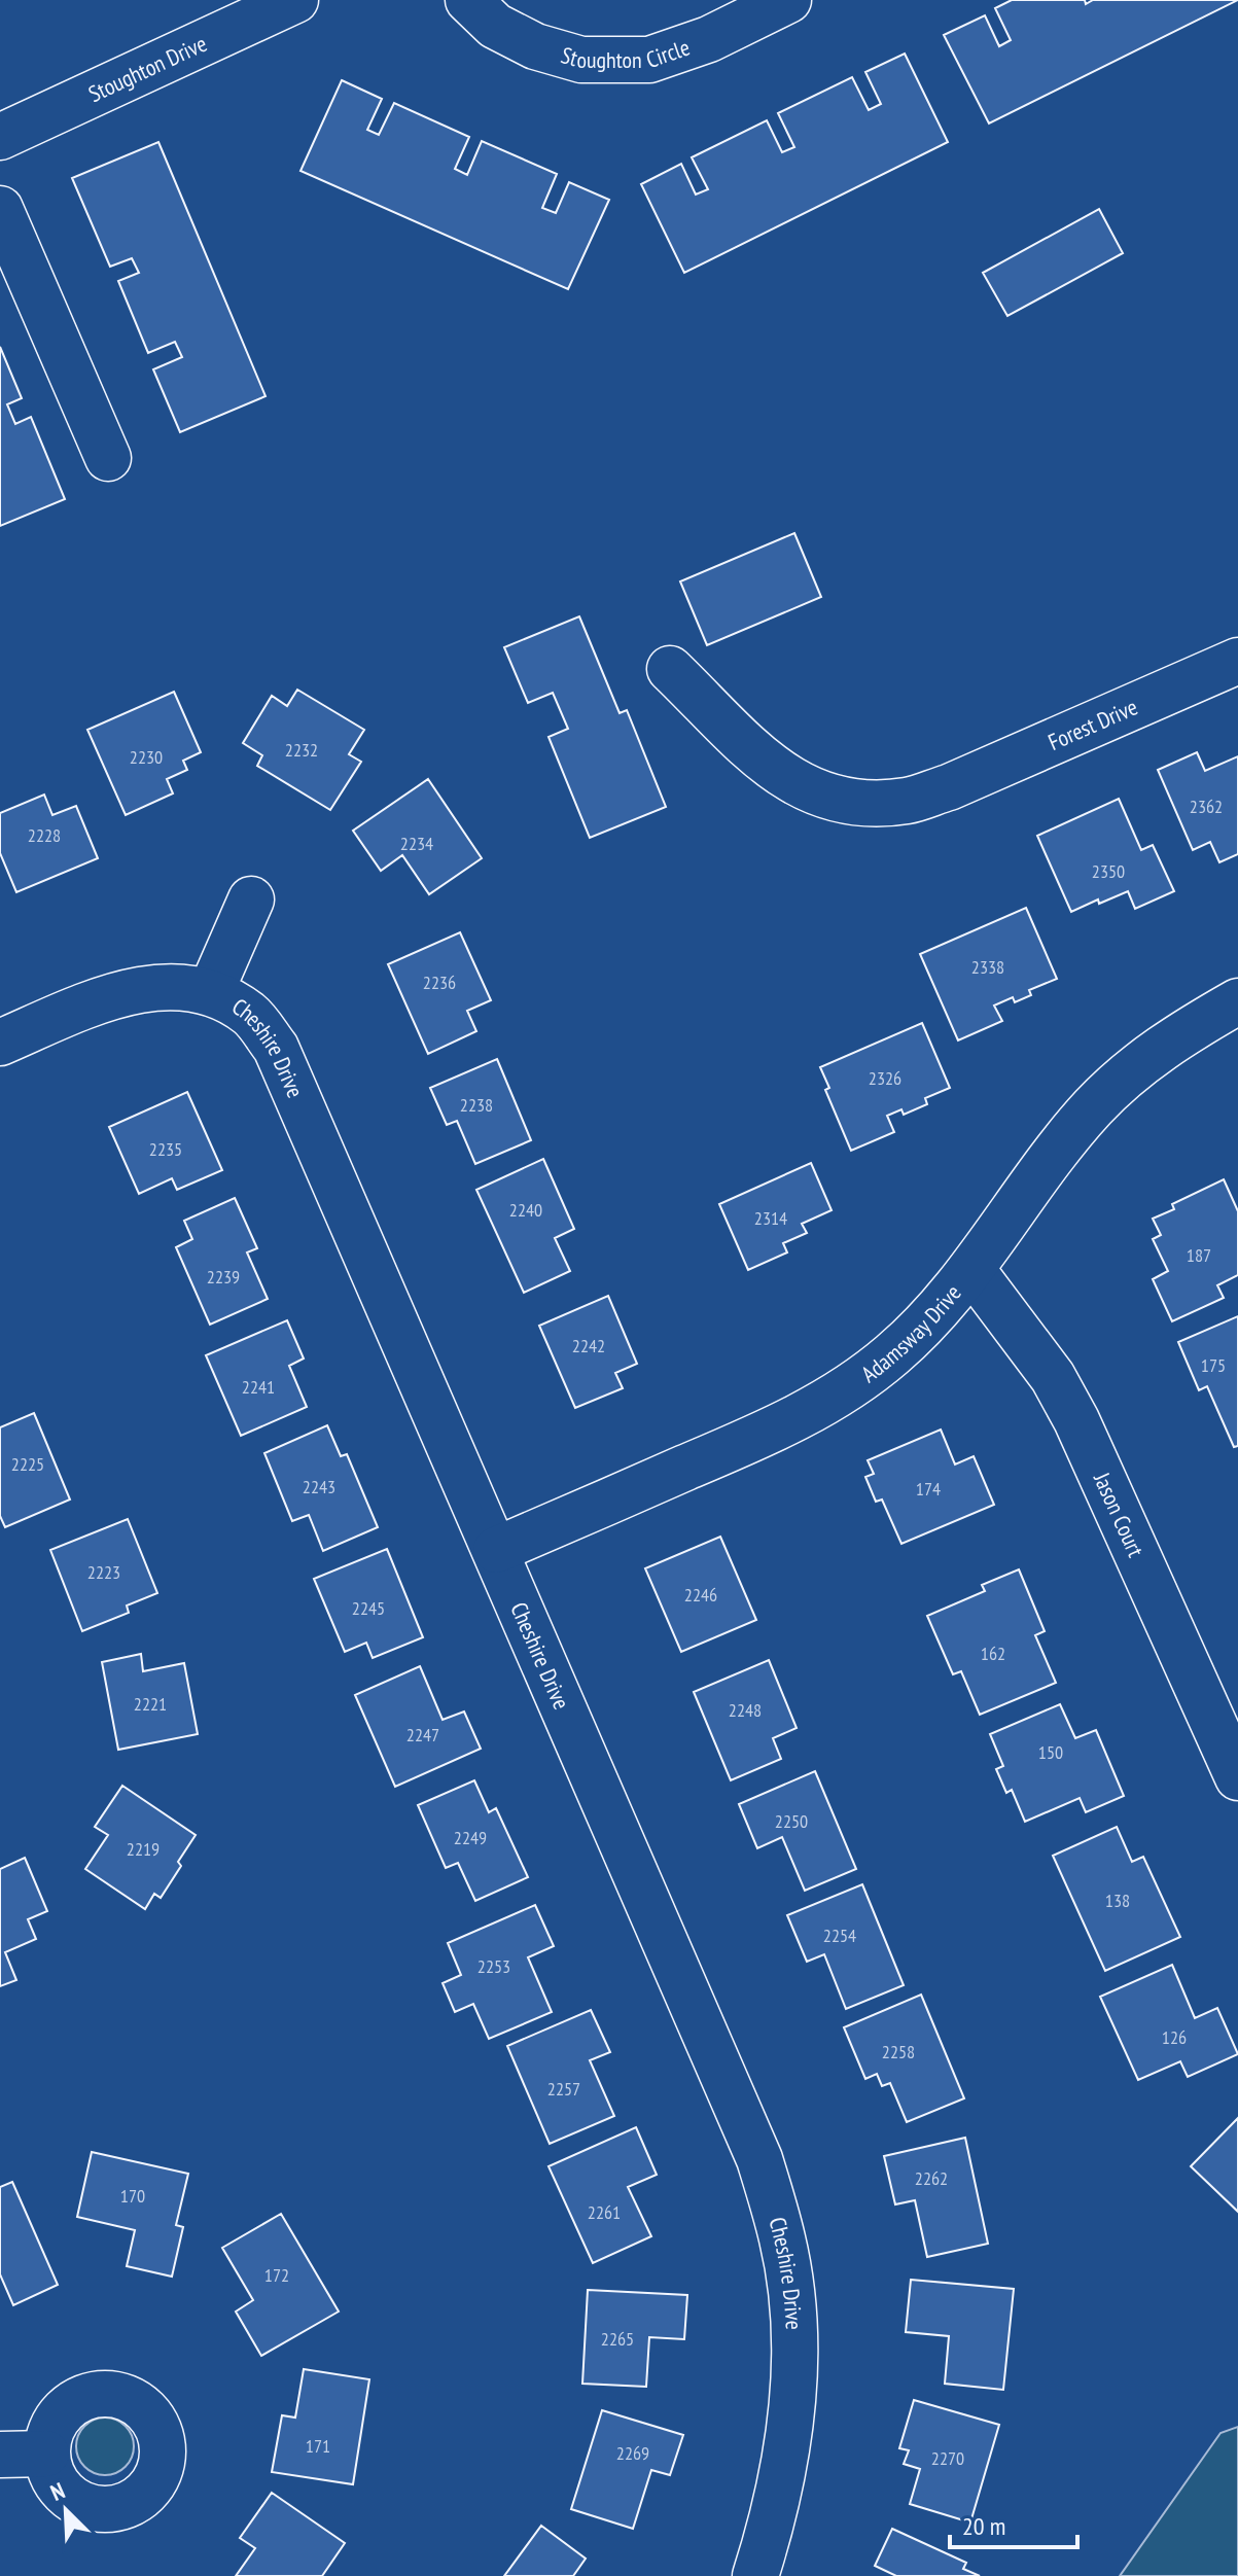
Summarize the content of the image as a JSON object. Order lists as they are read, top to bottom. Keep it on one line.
{"streets":{"street":["Stoughton Circle","Stoughton Drive","Forest Drive","Cheshire Drive","Adamsway Drive","Jason Court"]},"crossings":[["Cheshire Drive","Adamsway Drive"],["Adamsway Drive","Jason Court"]],"house_numbers":["2232","2230","2362","2228","2234","2350","2338","2236","2326","2238","2235","2240","2314","187","2239","2242","175","2241","2225","2243","174","2223","2246","2245","162","2221","2248","2247","150","2250","2249","2219","138","2254","2253","126","2258","2257","2262","170","2261","172","2265","171","2269","2270"],"scale_bar":"20 m","north":"top left"}
